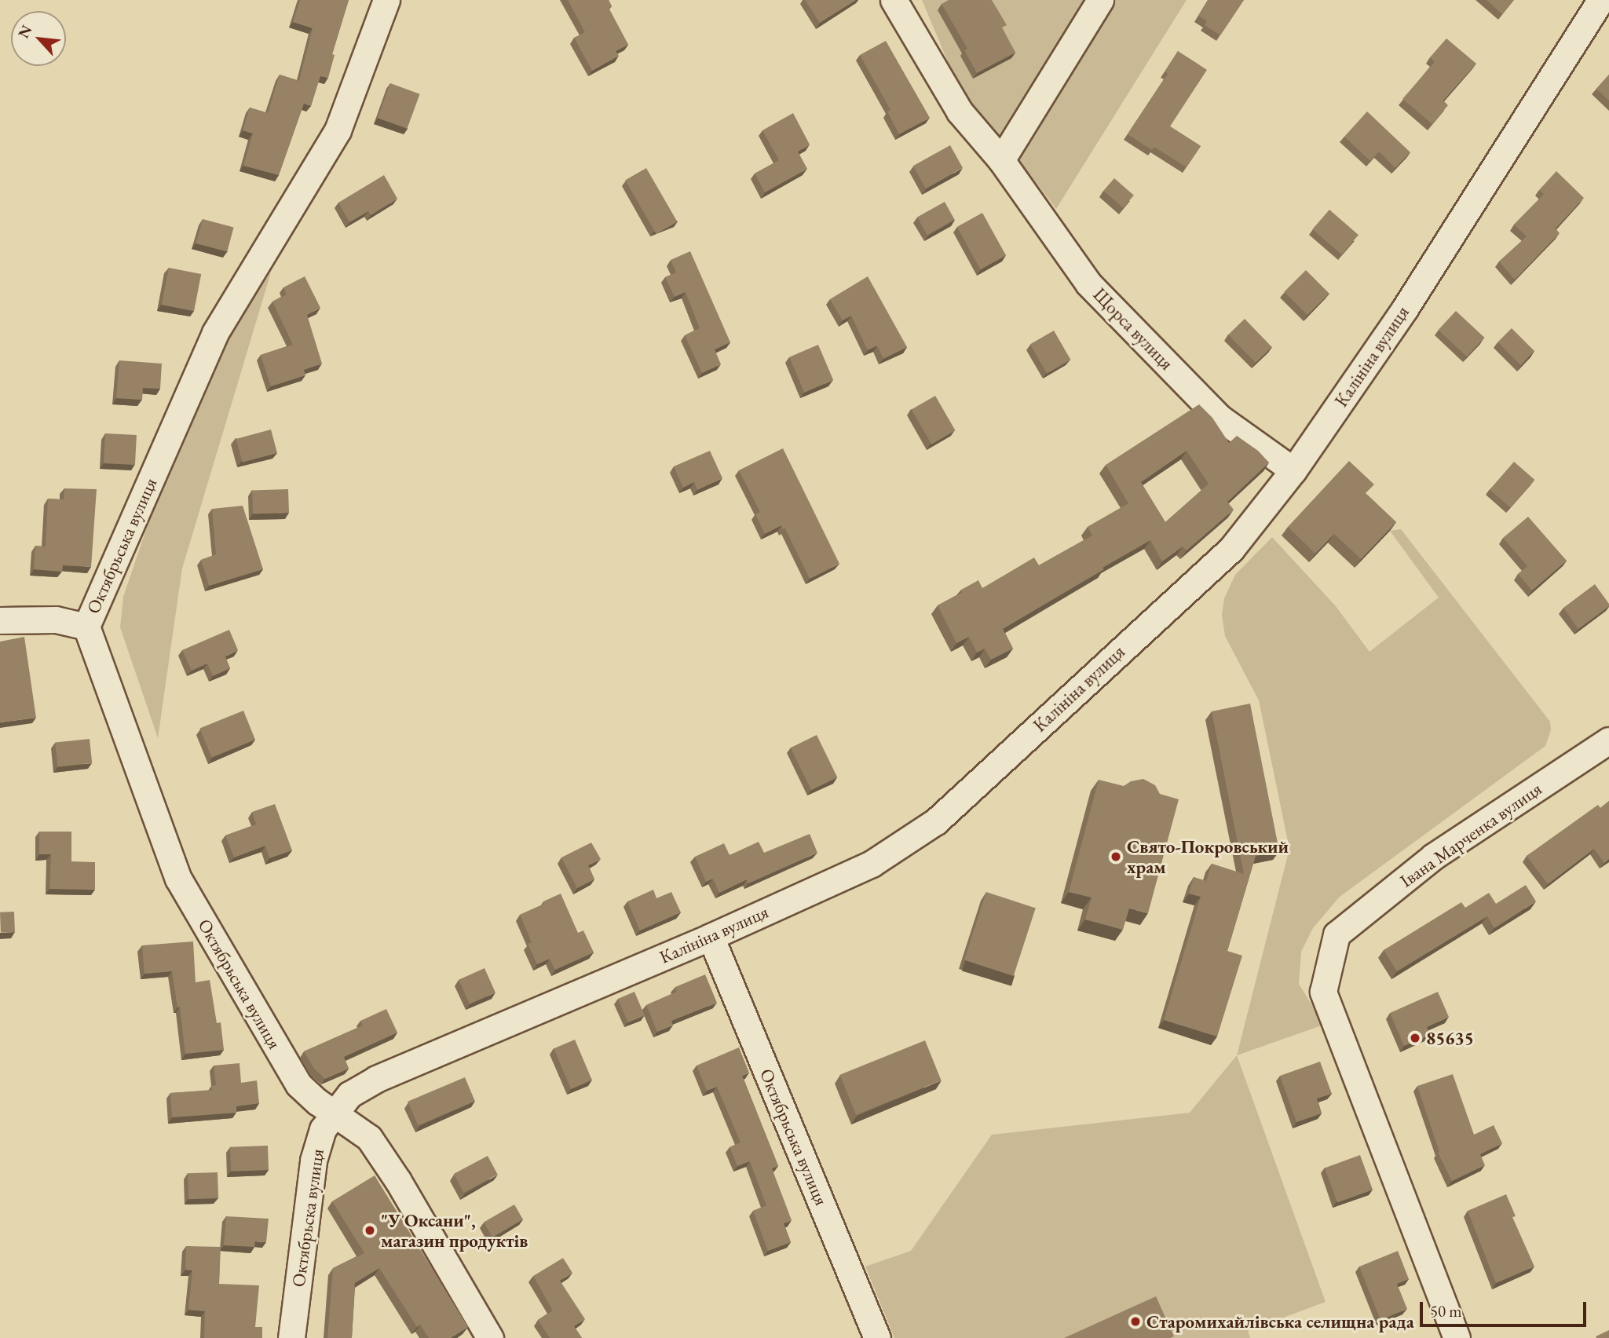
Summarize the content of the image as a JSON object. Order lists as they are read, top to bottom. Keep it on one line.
{"streets":{"street":["Щорса вулиця","Калініна вулиця","Октябрьська вулиця","Івана Марченка вулиця","Октябрьска вулиця"]},"crossings":[["Щорса вулиця","Калініна вулиця"],["Калініна вулиця","Октябрьська вулиця"],["Калініна вулиця","Октябрьска вулиця"],["Октябрьська вулиця","Октябрьска вулиця"]],"places":["Свято-Покровський храм","85635","\"У Оксани\", магазин продуктів","Старомихайлівська селищна рада"],"scale_bar":"50 m","north":"top left"}
